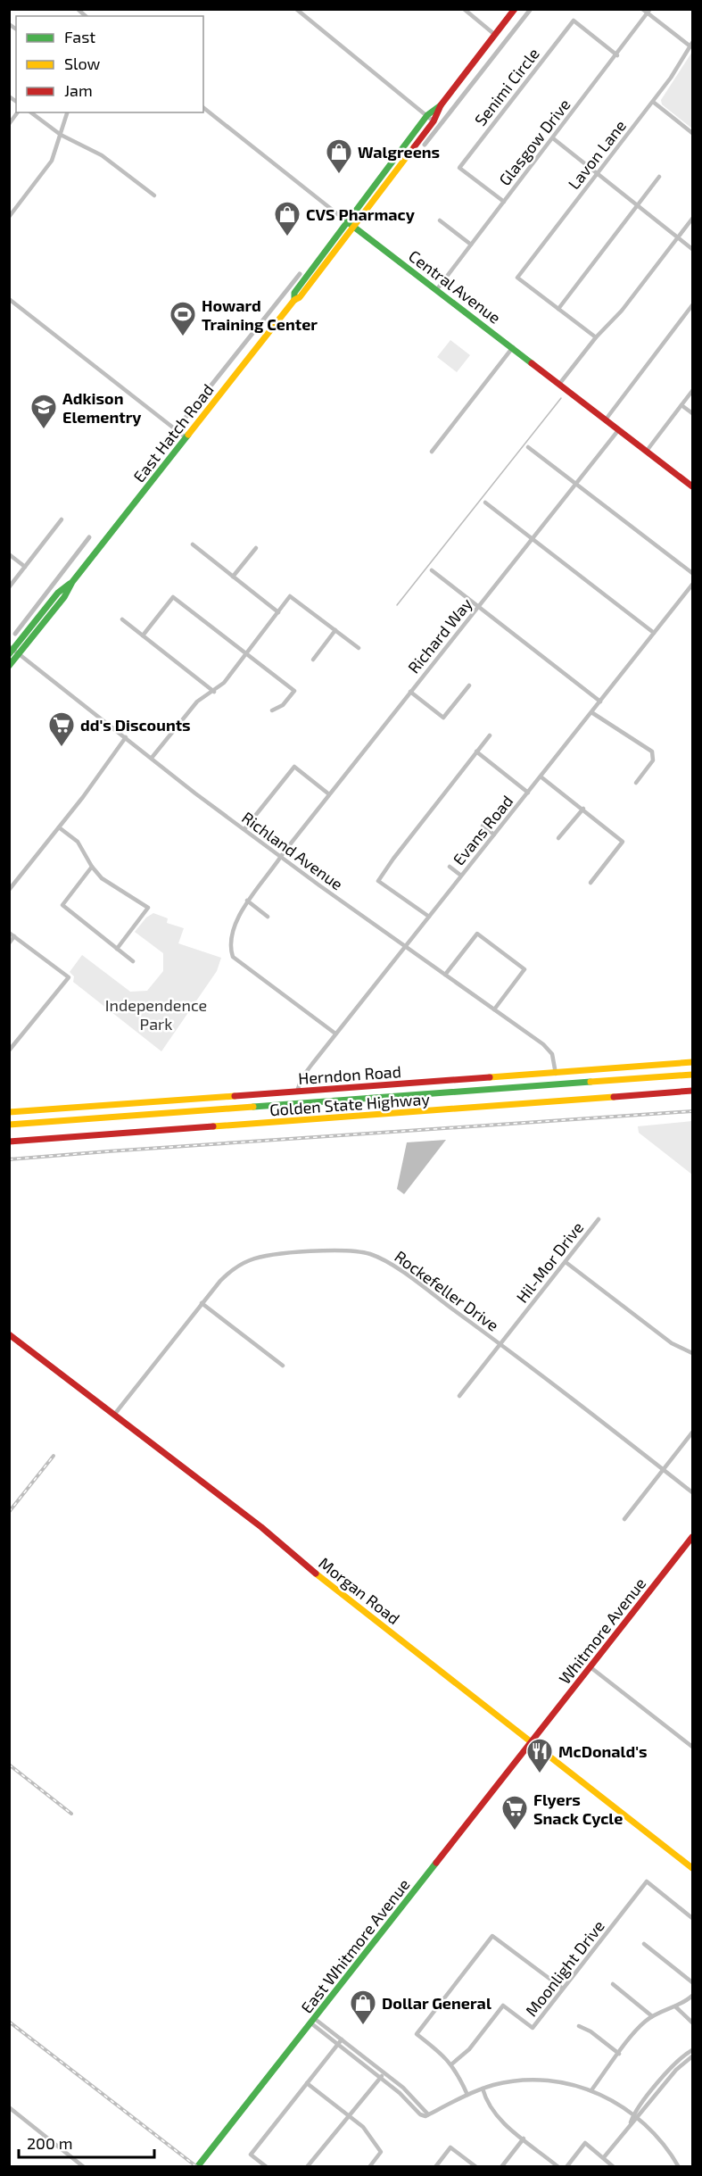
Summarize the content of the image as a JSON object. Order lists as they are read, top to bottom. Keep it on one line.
{"streets":{"main road":["Central Avenue","East Hatch Road","Herndon Road","Golden State Highway","Morgan Road","Whitmore Avenue","East Whitmore Avenue"],"street":["Senimi Circle","Glasgow Drive","Lavon Lane","Richard Way","Evans Road","Richland Avenue","Hil-Mor Drive","Rockefeller Drive","Moonlight Drive"]},"crossings":[["Senimi Circle","Glasgow Drive"],["Glasgow Drive","Central Avenue"],["Central Avenue","East Hatch Road"],["Central Avenue","Richard Way"],["East Hatch Road","Richland Avenue"],["Richard Way","Evans Road"],["Richard Way","Richland Avenue"],["Evans Road","Richland Avenue"],["Evans Road","Herndon Road"],["Richland Avenue","Herndon Road"],["Hil-Mor Drive","Rockefeller Drive"],["Rockefeller Drive","Morgan Road"],["Morgan Road","Whitmore Avenue"],["Morgan Road","East Whitmore Avenue"],["Whitmore Avenue","East Whitmore Avenue"]],"parks":["Independence Park"],"places":{"shop":["Walgreens","CVS Pharmacy","Dollar General"],"sports":["Howard Training Center"],"school or university":["Adkison Elementry"],"supermarket":["dd's Discounts","Flyers Snack Cycle"],"restaurant":["McDonald's"]},"legend":["Fast","Slow","Jam"],"scale_bar":"200 m"}
